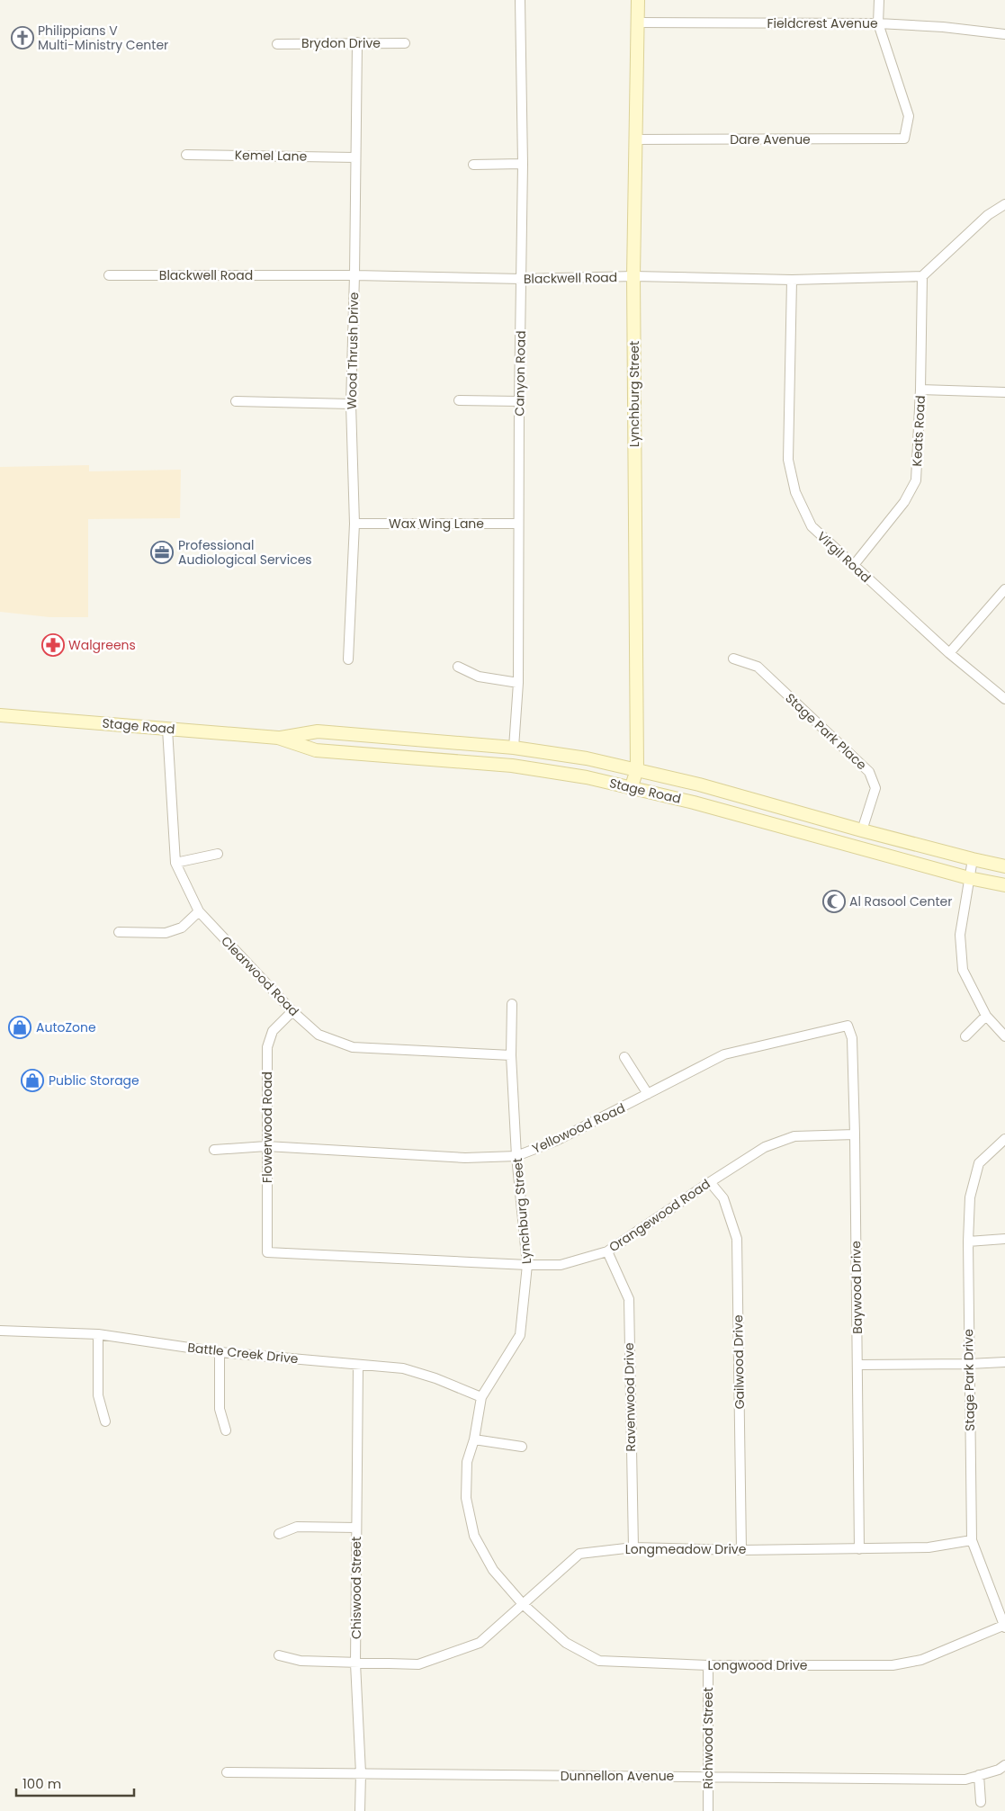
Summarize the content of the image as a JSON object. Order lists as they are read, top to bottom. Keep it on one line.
{"streets":{"main road":["Lynchburg Street","Stage Road"],"street":["Fieldcrest Avenue","Brydon Drive","Dare Avenue","Kemel Lane","Blackwell Road","Wood Thrush Drive","Canyon Road","Keats Road","Wax Wing Lane","Virgil Road","Stage Park Place","Clearwood Road","Flowerwood Road","Yellowood Road","Orangewood Road","Baywood Drive","Battle Creek Drive","Gailwood Drive","Stage Park Drive","Ravenwood Drive","Longmeadow Drive","Chiswood Street","Longwood Drive","Richwood Street","Dunnellon Avenue"]},"crossings":[["Fieldcrest Avenue","Dare Avenue"],["Fieldcrest Avenue","Lynchburg Street"],["Brydon Drive","Wood Thrush Drive"],["Dare Avenue","Lynchburg Street"],["Kemel Lane","Wood Thrush Drive"],["Blackwell Road","Wood Thrush Drive"],["Blackwell Road","Canyon Road"],["Blackwell Road","Lynchburg Street"],["Blackwell Road","Keats Road"],["Blackwell Road","Virgil Road"],["Wood Thrush Drive","Wax Wing Lane"],["Canyon Road","Wax Wing Lane"],["Canyon Road","Stage Road"],["Lynchburg Street","Stage Road"],["Lynchburg Street","Clearwood Road"],["Lynchburg Street","Yellowood Road"],["Lynchburg Street","Orangewood Road"],["Lynchburg Street","Battle Creek Drive"],["Lynchburg Street","Longmeadow Drive"],["Lynchburg Street","Longwood Drive"],["Keats Road","Virgil Road"],["Stage Road","Stage Park Place"],["Stage Road","Clearwood Road"],["Clearwood Road","Flowerwood Road"],["Flowerwood Road","Yellowood Road"],["Flowerwood Road","Orangewood Road"],["Yellowood Road","Baywood Drive"],["Orangewood Road","Baywood Drive"],["Orangewood Road","Gailwood Drive"],["Orangewood Road","Ravenwood Drive"],["Baywood Drive","Longmeadow Drive"],["Battle Creek Drive","Chiswood Street"],["Gailwood Drive","Longmeadow Drive"],["Stage Park Drive","Longmeadow Drive"],["Stage Park Drive","Longwood Drive"],["Ravenwood Drive","Longmeadow Drive"],["Longmeadow Drive","Chiswood Street"],["Longmeadow Drive","Longwood Drive"],["Chiswood Street","Dunnellon Avenue"],["Longwood Drive","Richwood Street"],["Richwood Street","Dunnellon Avenue"]],"places":{"church":["Philippians V Multi-Ministry Center"],"office":["Professional Audiological Services"],"pharmacy":["Walgreens"],"mosque":["Al Rasool Center"],"shop":["AutoZone","Public Storage"]},"scale_bar":"100 m"}
